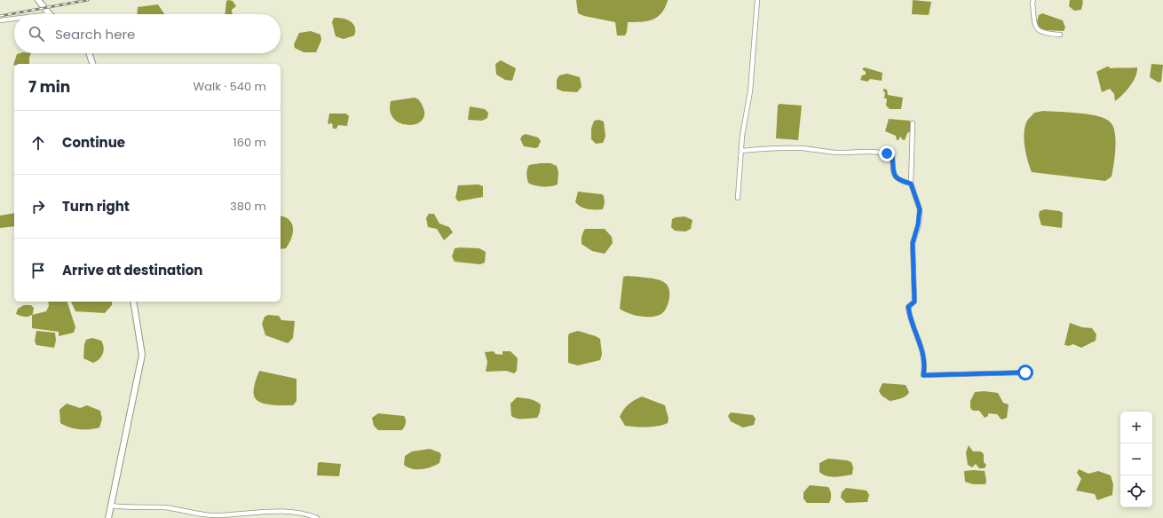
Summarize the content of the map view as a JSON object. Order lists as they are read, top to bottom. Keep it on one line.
{"page":{"search":"Search here","heading":["7 min","Walk · 540 m"],"list":[["Continue","160 m"],["Turn right","380 m"],"Arrive at destination"],"map_buttons":["+","−"]}}
